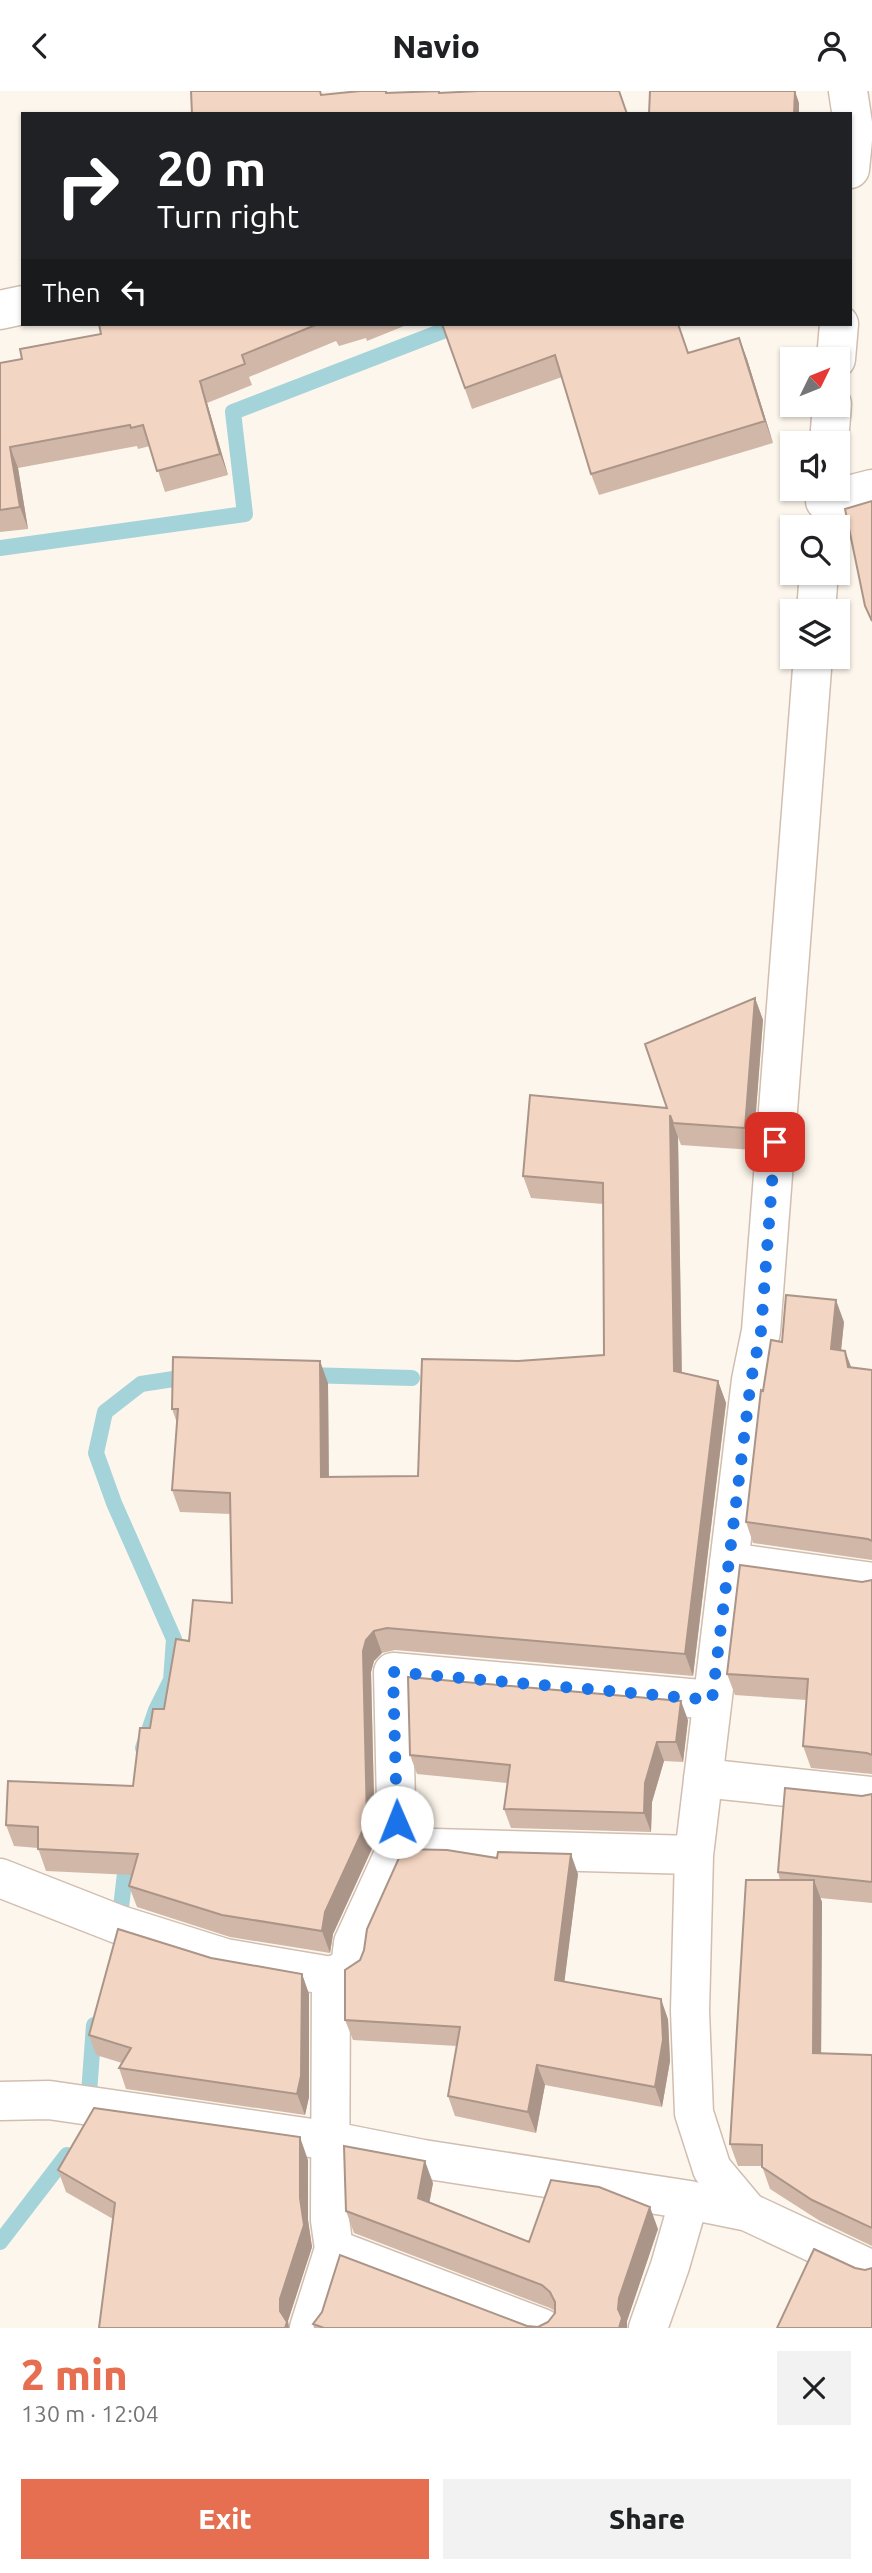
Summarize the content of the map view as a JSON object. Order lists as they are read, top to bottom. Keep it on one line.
{"north":"top right","page":{"header":"Navio","turn":["20 m","Turn right"],"then":"Then","heading":["2 min","130 m · 12:04"],"buttons":["Exit","Share"]}}
